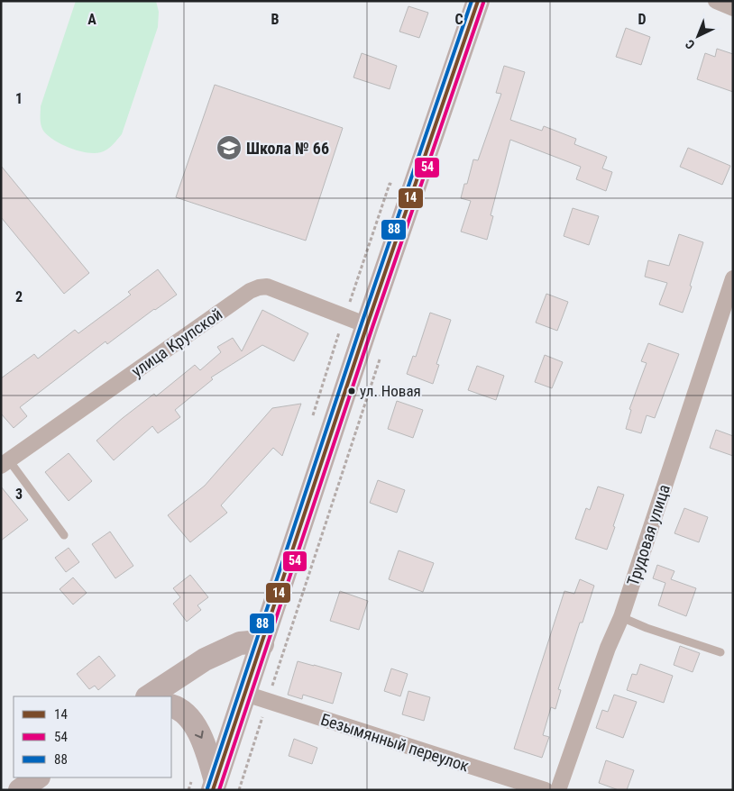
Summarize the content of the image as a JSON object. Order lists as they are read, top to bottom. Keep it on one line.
{"streets":{"street":["улица Крупской","Трудовая улица","Безымянный переулок"]},"places":{"school or university":["Школа № 66"],"other":["ул. Новая"]},"lines":["transit line 14","transit line 88","transit line 54"],"legend":["14","54","88"],"north":"bottom left","grid":{"columns":["A","B","C","D"],"rows":["1","2","3"]}}
